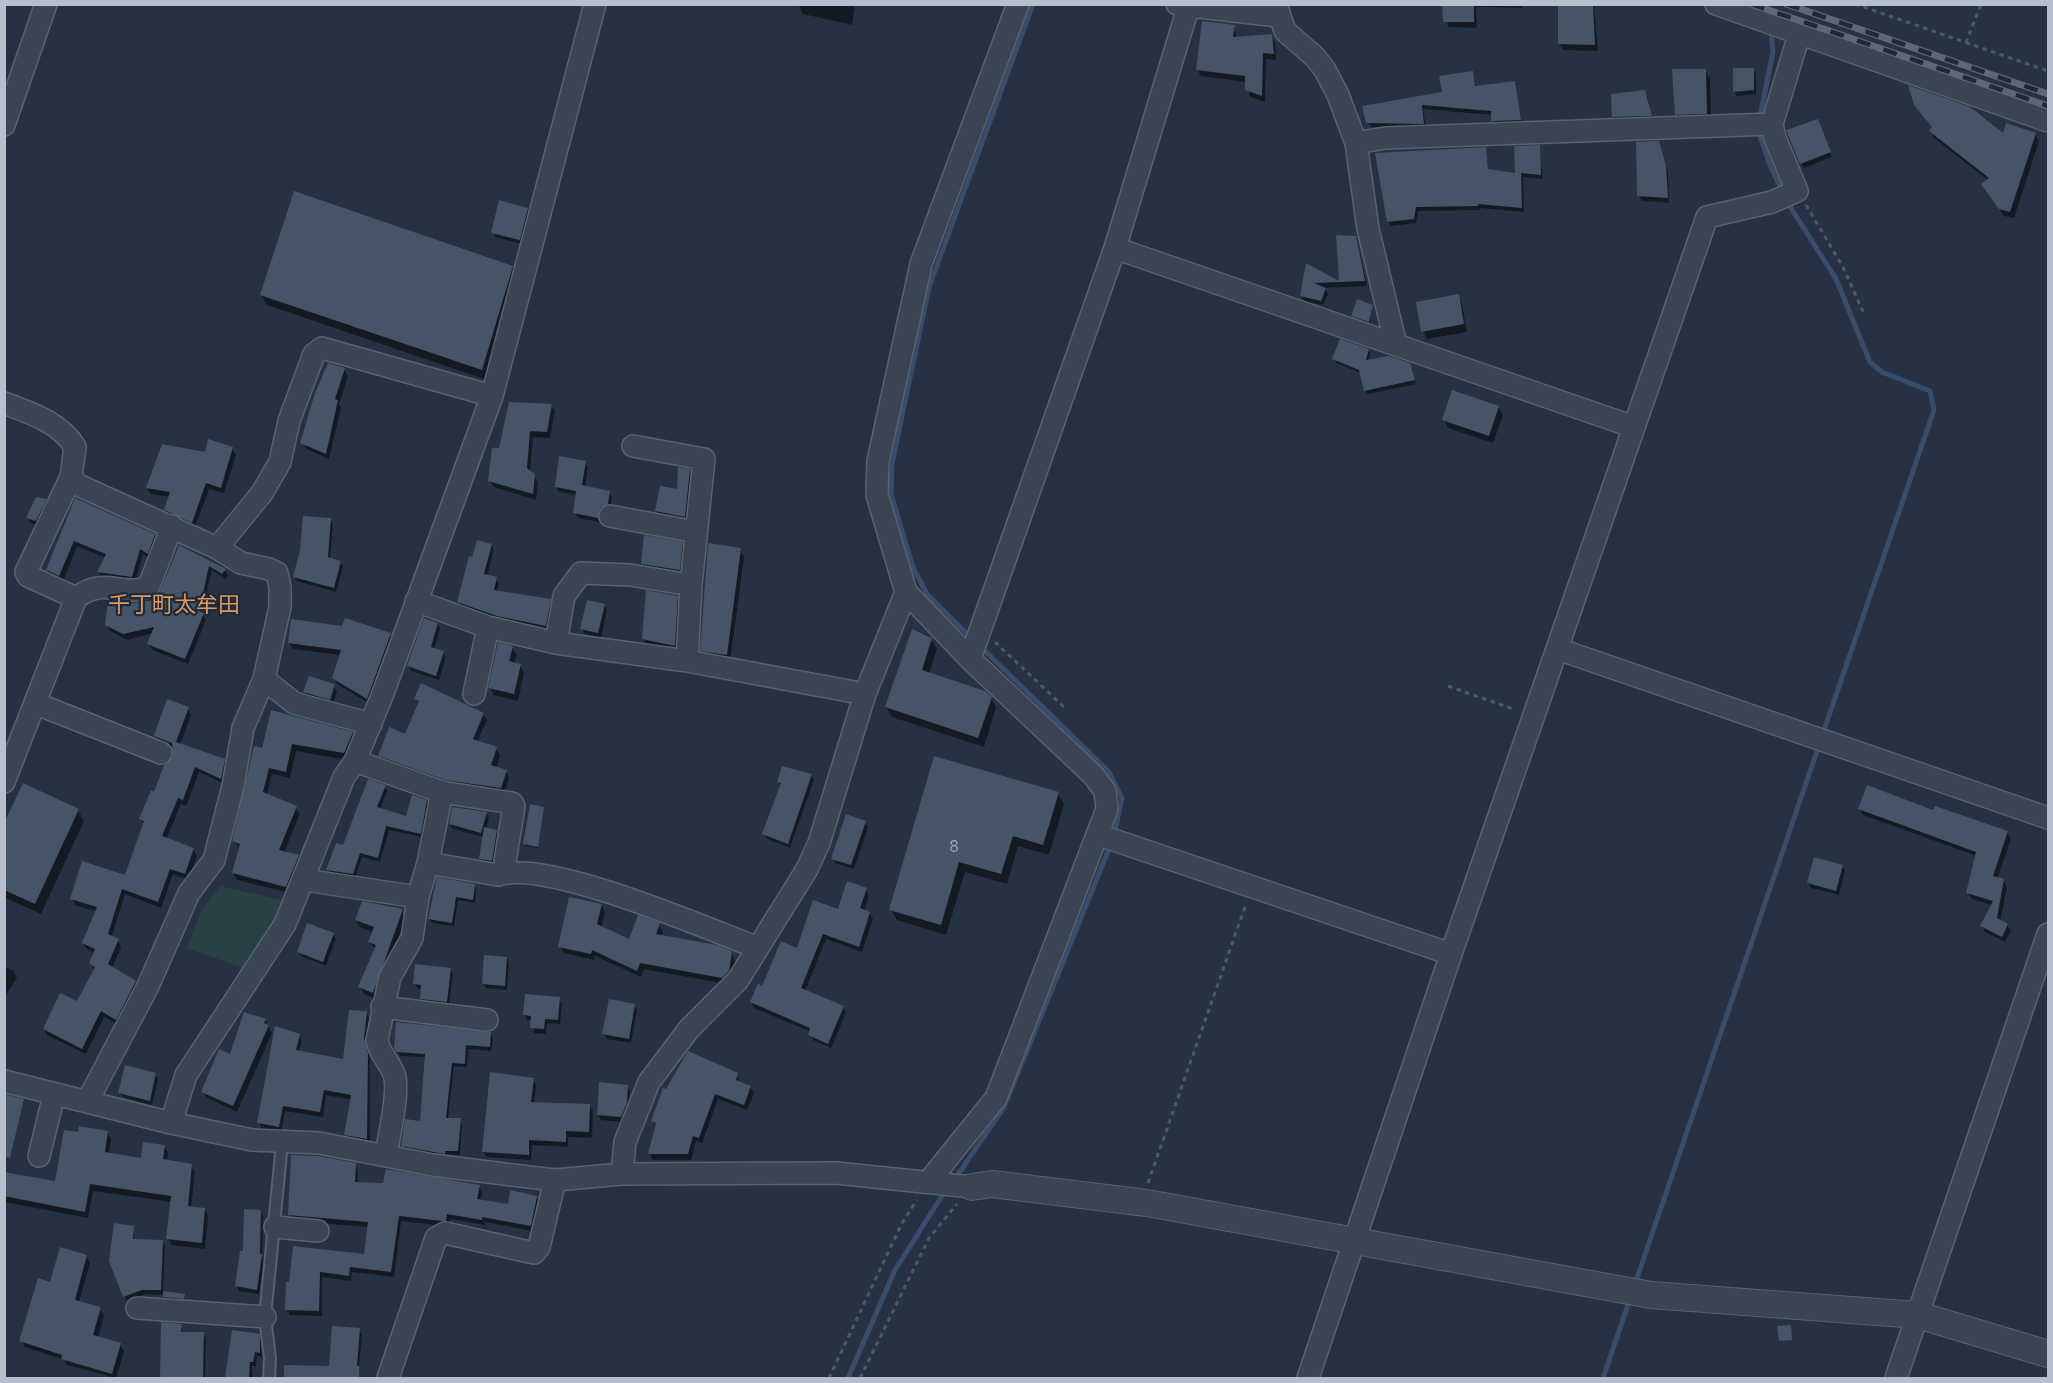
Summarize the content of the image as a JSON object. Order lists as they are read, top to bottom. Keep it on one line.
{"districts":["千丁町太牟田"],"house_numbers":["8"]}
